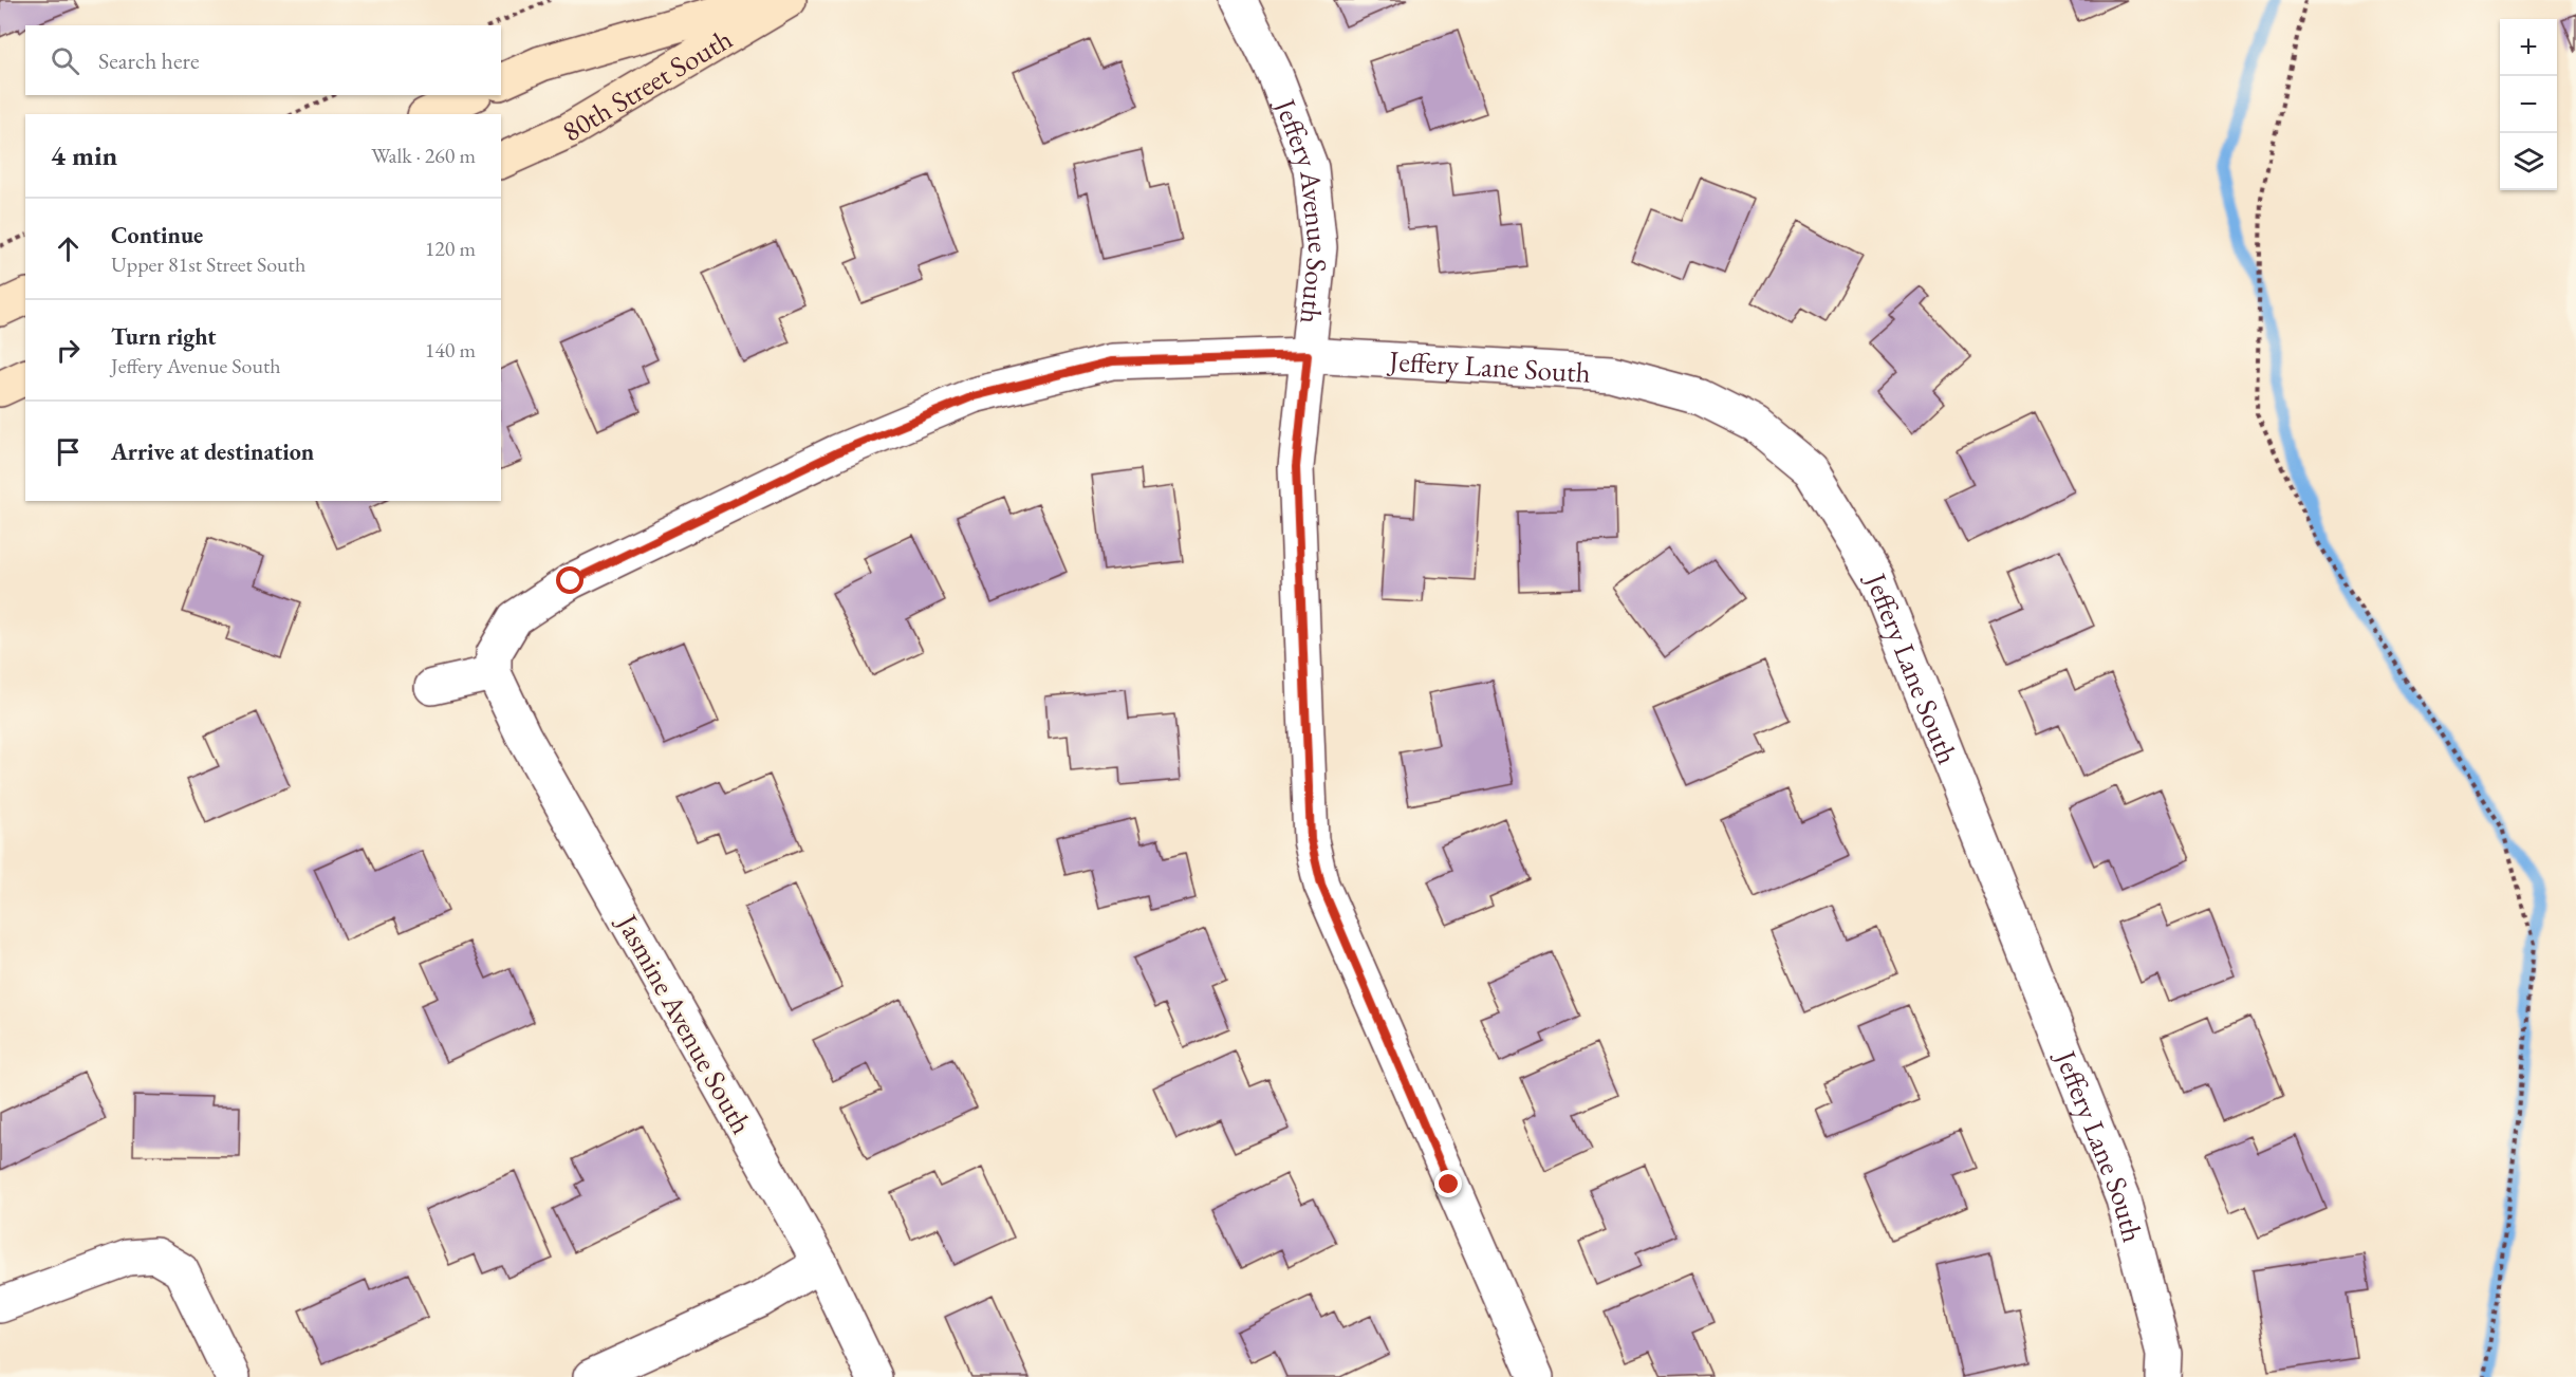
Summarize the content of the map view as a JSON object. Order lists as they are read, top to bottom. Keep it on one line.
{"streets":{"main road":["80th Street South"],"street":["Jeffery Avenue South","Jeffery Lane South","Jasmine Avenue South"]},"crossings":[["Jeffery Avenue South","Jeffery Lane South"],["Jeffery Lane South","Jasmine Avenue South"]],"page":{"map_buttons":["+","−"],"search":"Search here","heading":["4 min","Walk · 260 m"],"list":[["Continue","Upper 81st Street South","120 m"],["Turn right","Jeffery Avenue South","140 m"],"Arrive at destination"]}}
